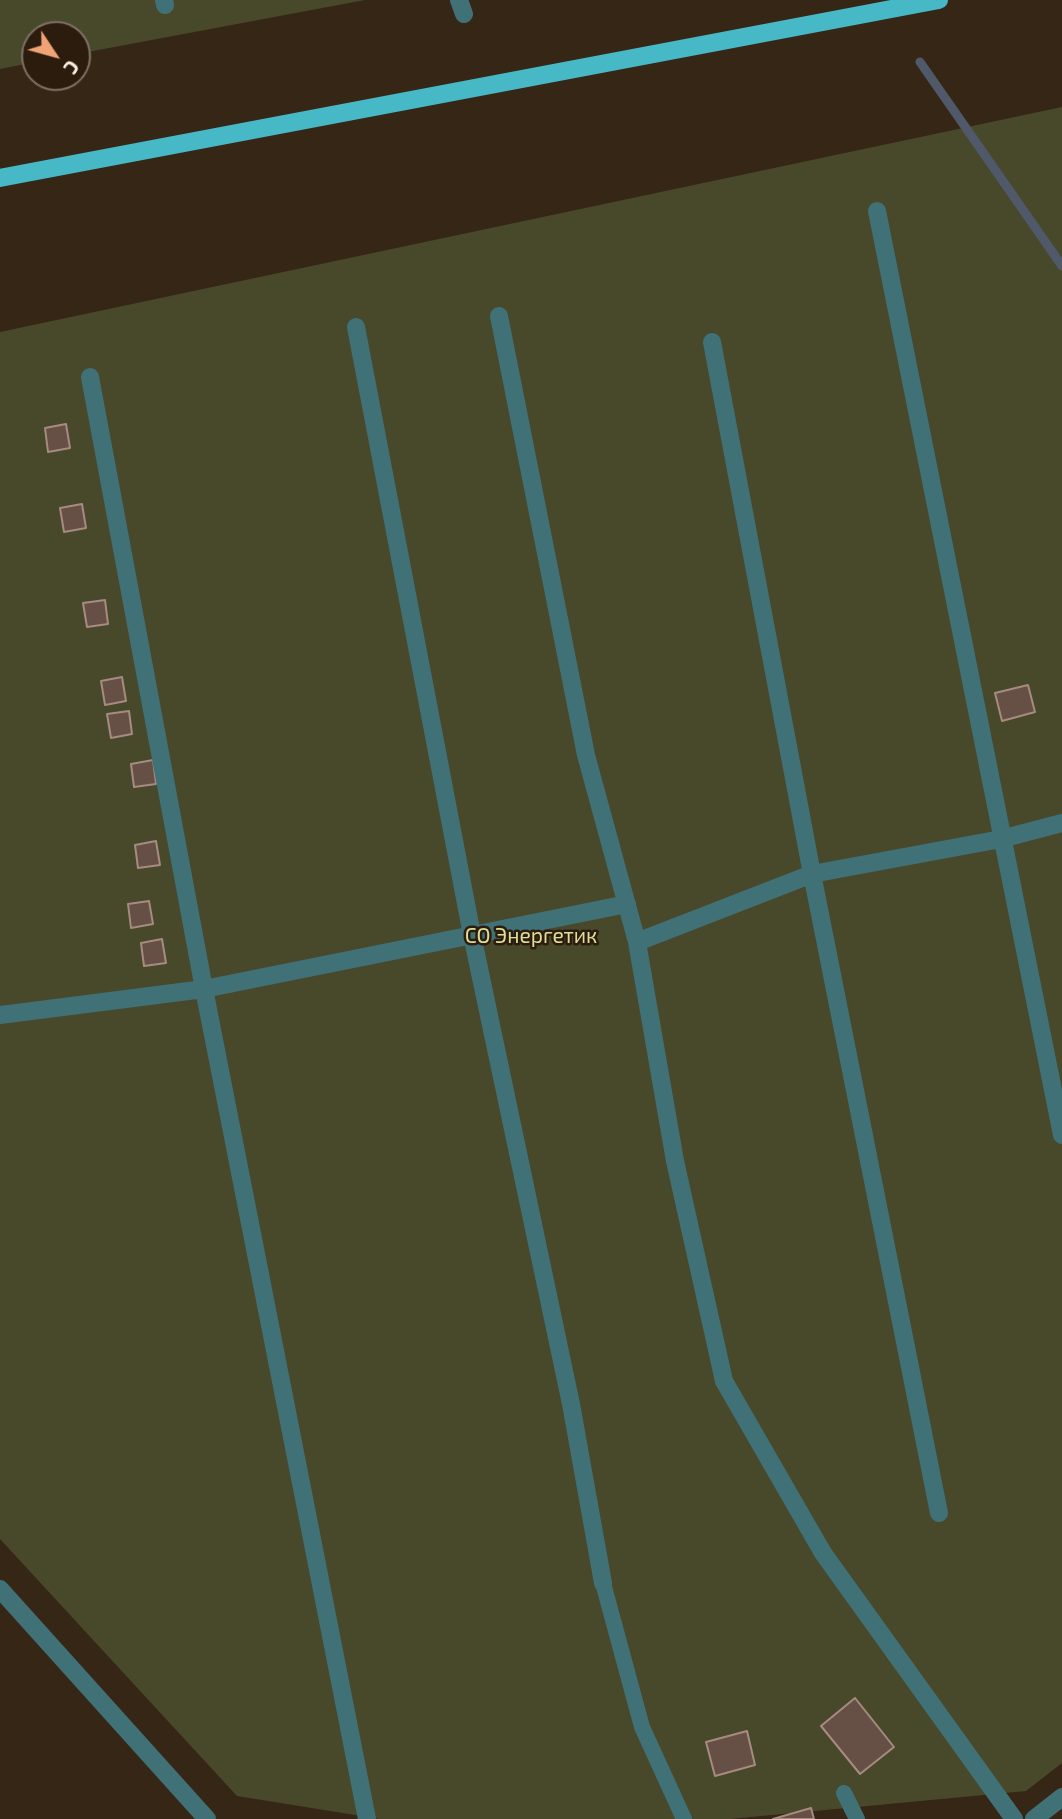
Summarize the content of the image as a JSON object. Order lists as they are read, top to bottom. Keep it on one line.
{"parks":["СО Энергетик"],"north":"bottom right"}
